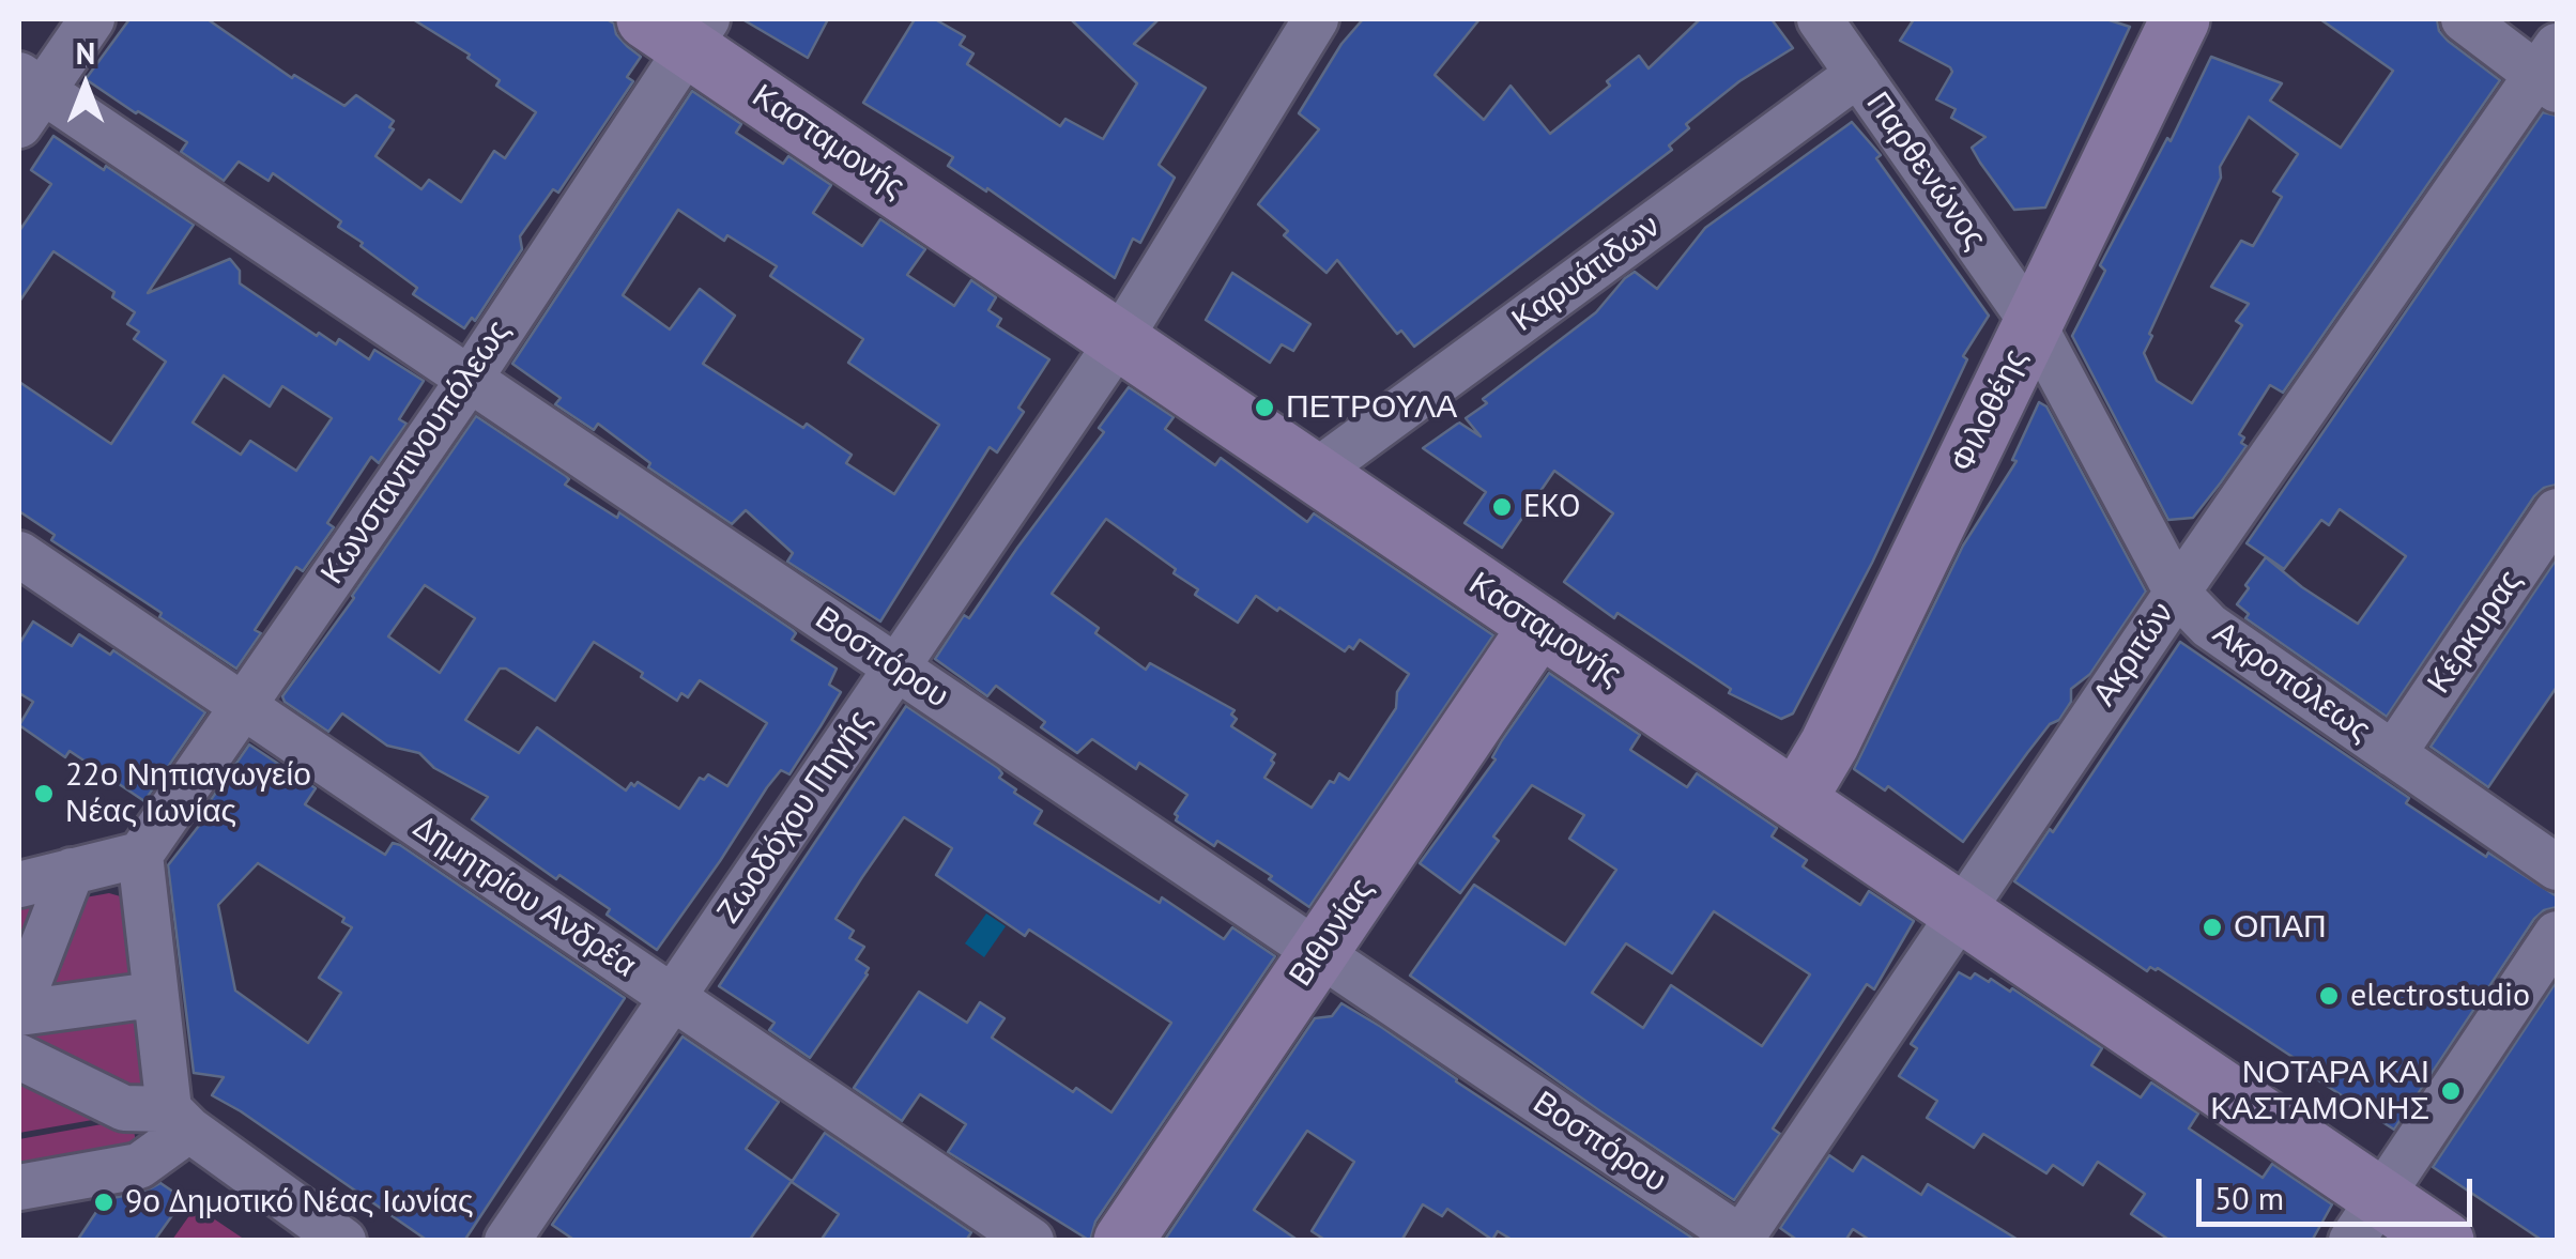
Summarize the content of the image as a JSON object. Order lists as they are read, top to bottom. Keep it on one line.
{"streets":{"street":["Κασταμονής","Παρθενώνος","Καρυάτιδων","Φιλοθέης","Κωνσταντινουπόλεως","Κέρκυρας","Ακριτών","Βοσπόρου","Ακροπόλεως","Ζωοδόχου Πηγής","Δημητρίου Ανδρέα","Βιθυνίας"]},"crossings":[["Κασταμονής","Καρυάτιδων"],["Κασταμονής","Φιλοθέης"],["Κασταμονής","Κωνσταντινουπόλεως"],["Κασταμονής","Ακριτών"],["Κασταμονής","Ζωοδόχου Πηγής"],["Κασταμονής","Βιθυνίας"],["Παρθενώνος","Καρυάτιδων"],["Παρθενώνος","Φιλοθέης"],["Παρθενώνος","Ακροπόλεως"],["Φιλοθέης","Ακροπόλεως"],["Κωνσταντινουπόλεως","Βοσπόρου"],["Κωνσταντινουπόλεως","Δημητρίου Ανδρέα"],["Κέρκυρας","Ακροπόλεως"],["Ακριτών","Βοσπόρου"],["Ακριτών","Ακροπόλεως"],["Βοσπόρου","Ζωοδόχου Πηγής"],["Βοσπόρου","Βιθυνίας"],["Ζωοδόχου Πηγής","Δημητρίου Ανδρέα"]],"places":["ΠΕΤΡΟΥΛΑ","EKO","22ο Νηπιαγωγείο Νέας Ιωνίας","ΟΠΑΠ","electrostudio","ΝΟΤΑΡΑ ΚΑΙ ΚΑΣΤΑΜΟΝΗΣ","9ο Δημοτικό Νέας Ιωνίας"],"scale_bar":"50 m","north":"top"}
